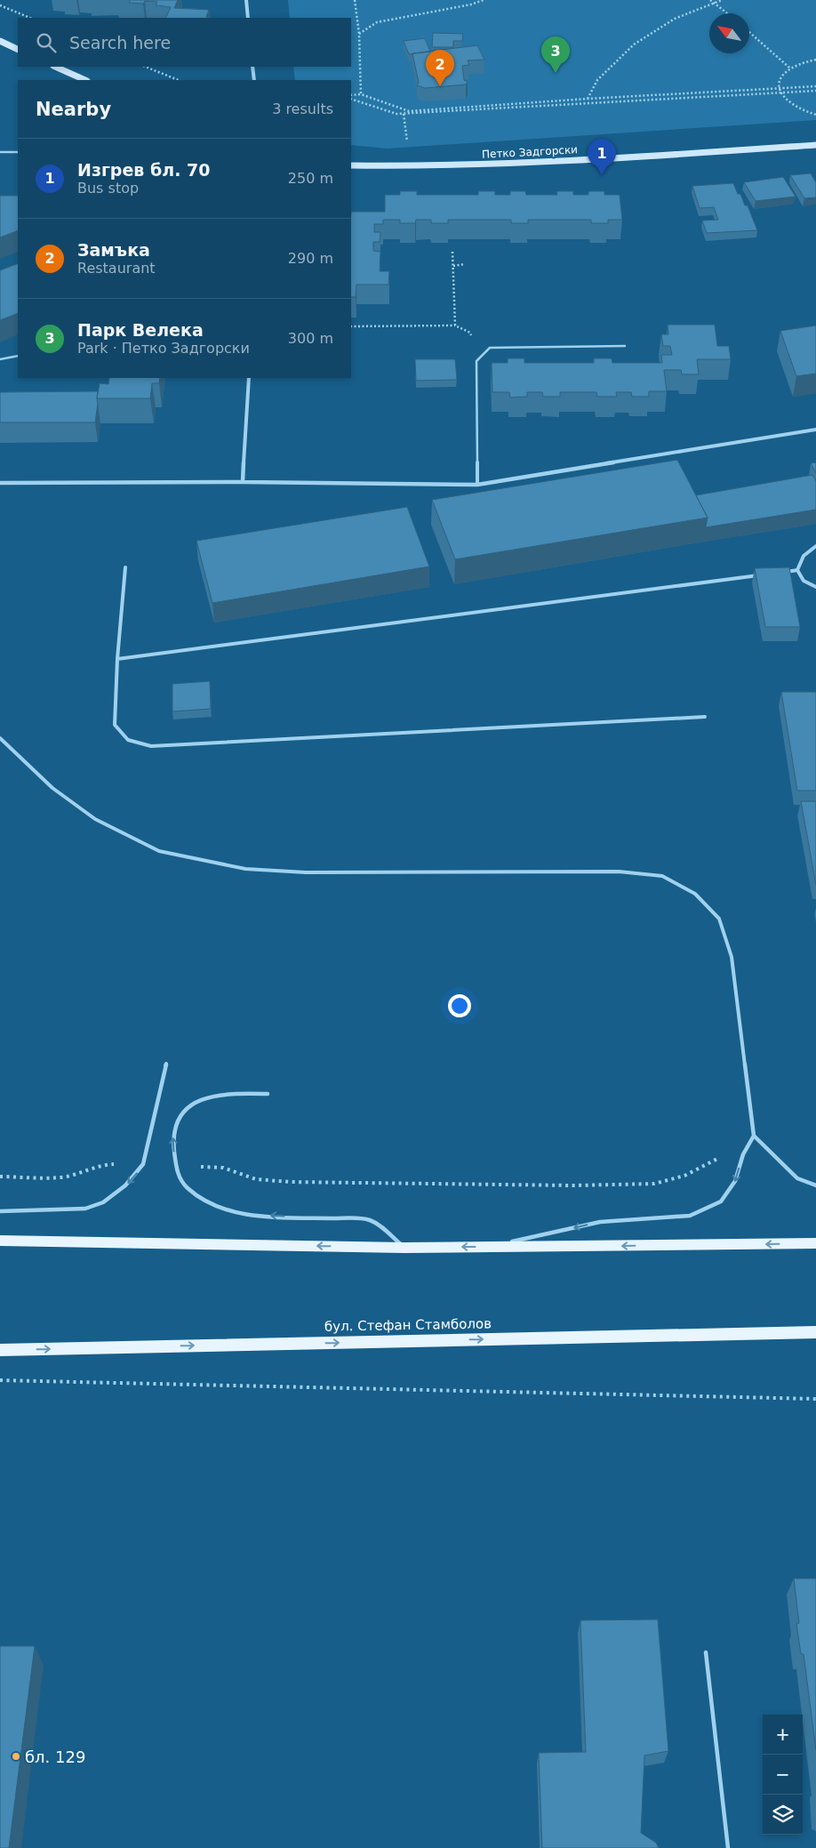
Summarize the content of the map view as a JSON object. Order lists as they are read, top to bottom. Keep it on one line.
{"streets":{"main road":["бул. Стефан Стамболов"],"street":["Петко Задгорски"]},"places":["бл. 129"],"north":"top left","page":{"search":"Search here","pins":["3","2","1"],"heading":["Nearby","3 results"],"list":[{"mark":"1","name":"Изгрев бл. 70","note":"Bus stop","value":"250 m"},{"mark":"2","name":"Замъка","note":"Restaurant","value":"290 m"},{"mark":"3","name":"Парк Велека","note":"Park · Петко Задгорски","value":"300 m"}],"map_buttons":["+","−"]}}
